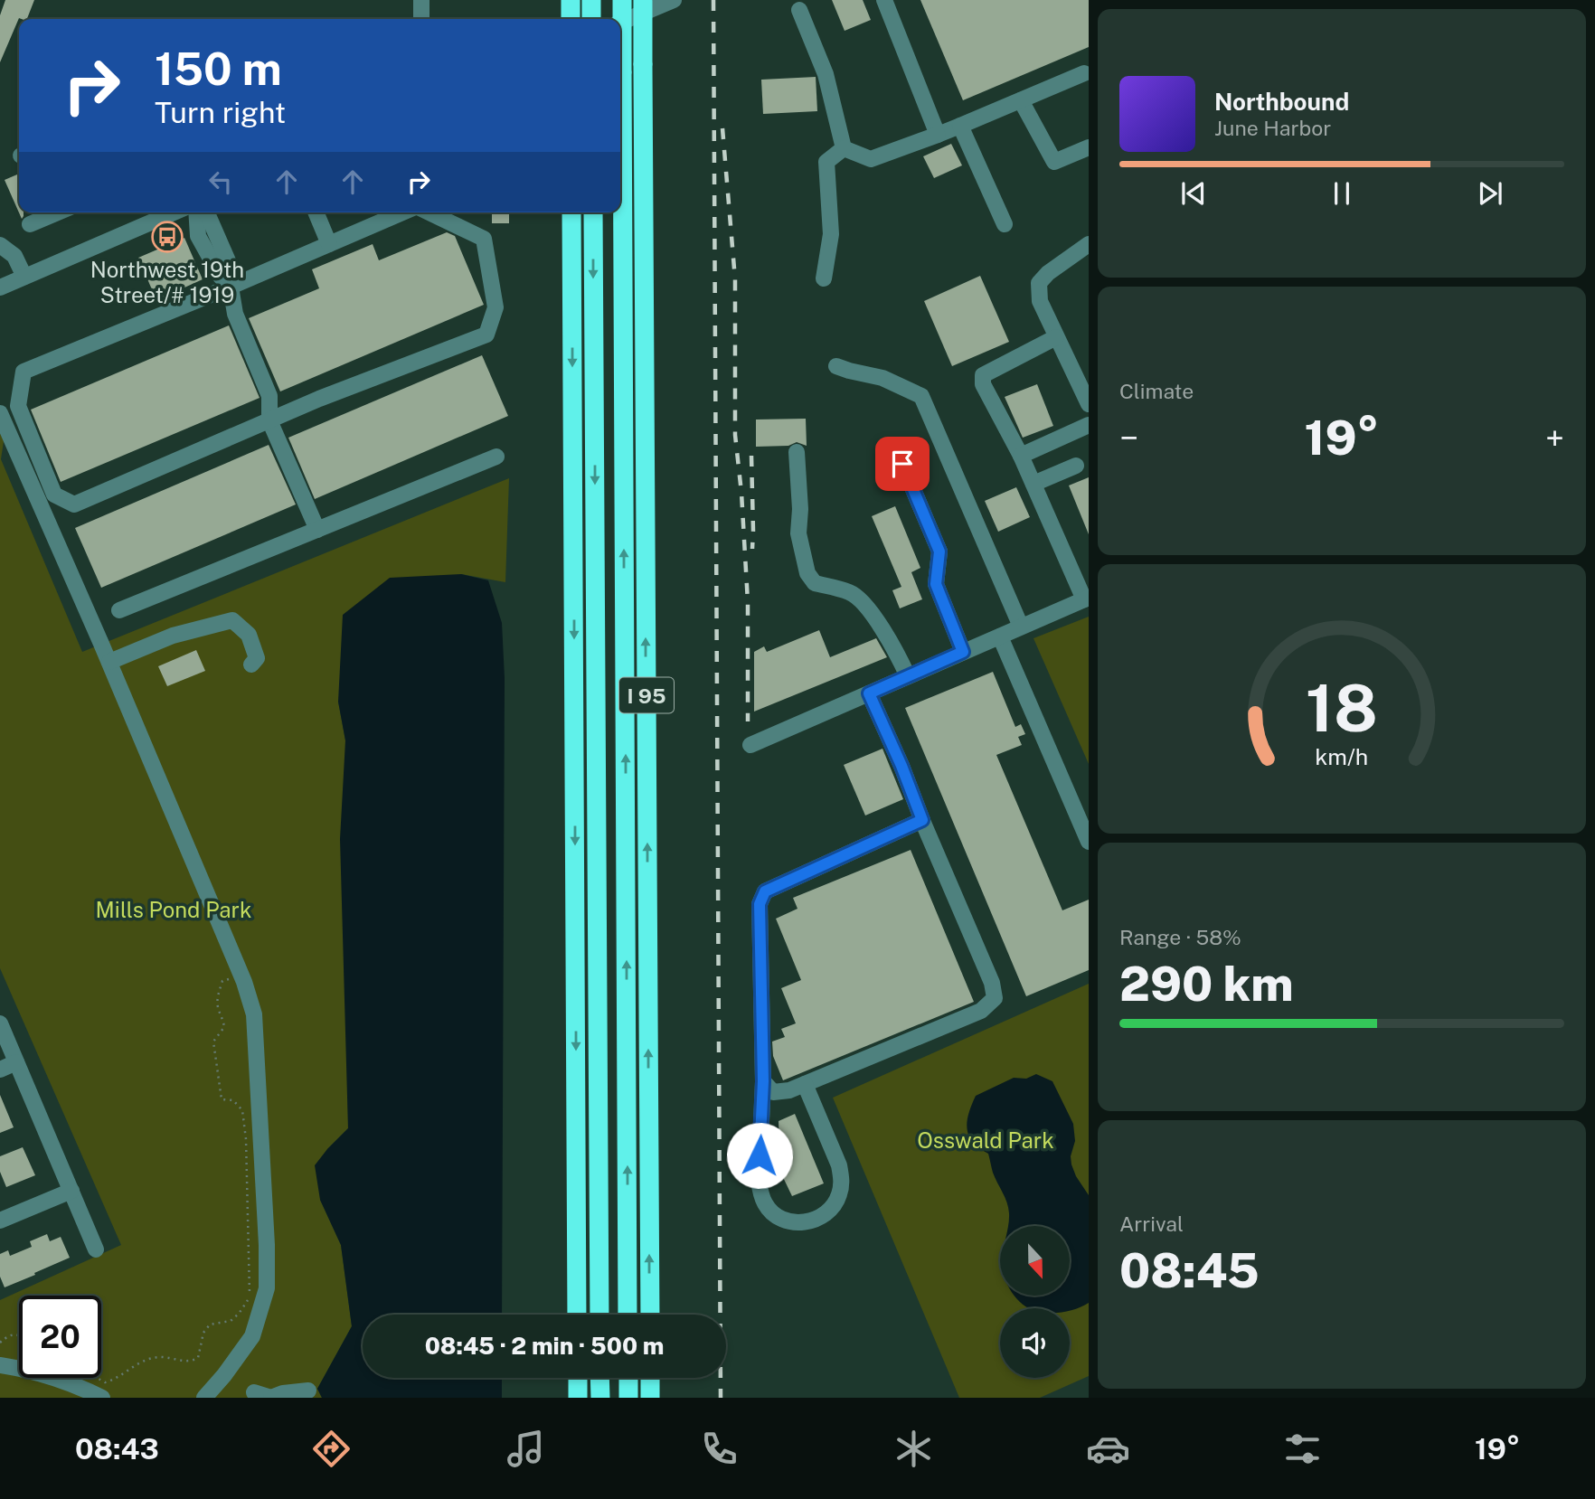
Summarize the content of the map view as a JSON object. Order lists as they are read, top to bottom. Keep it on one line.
{"streets":{"highway":["I 95"]},"parks":["Mills Pond Park","Osswald Park"],"places":{"bus stop":["Northwest 19th Street/# 1919"]},"north":"bottom","page":{"turn":["150 m","Turn right"],"song":["Northbound","June Harbor"],"tile":["Climate",["Range · 58%","290 km"],["Arrival","08:45"]],"heat":["−","19°","+"],"limit":"20","trip":"08:45 · 2 min · 500 m","tabs":["08:43","19°"],"gauge":["18","km/h"]}}
